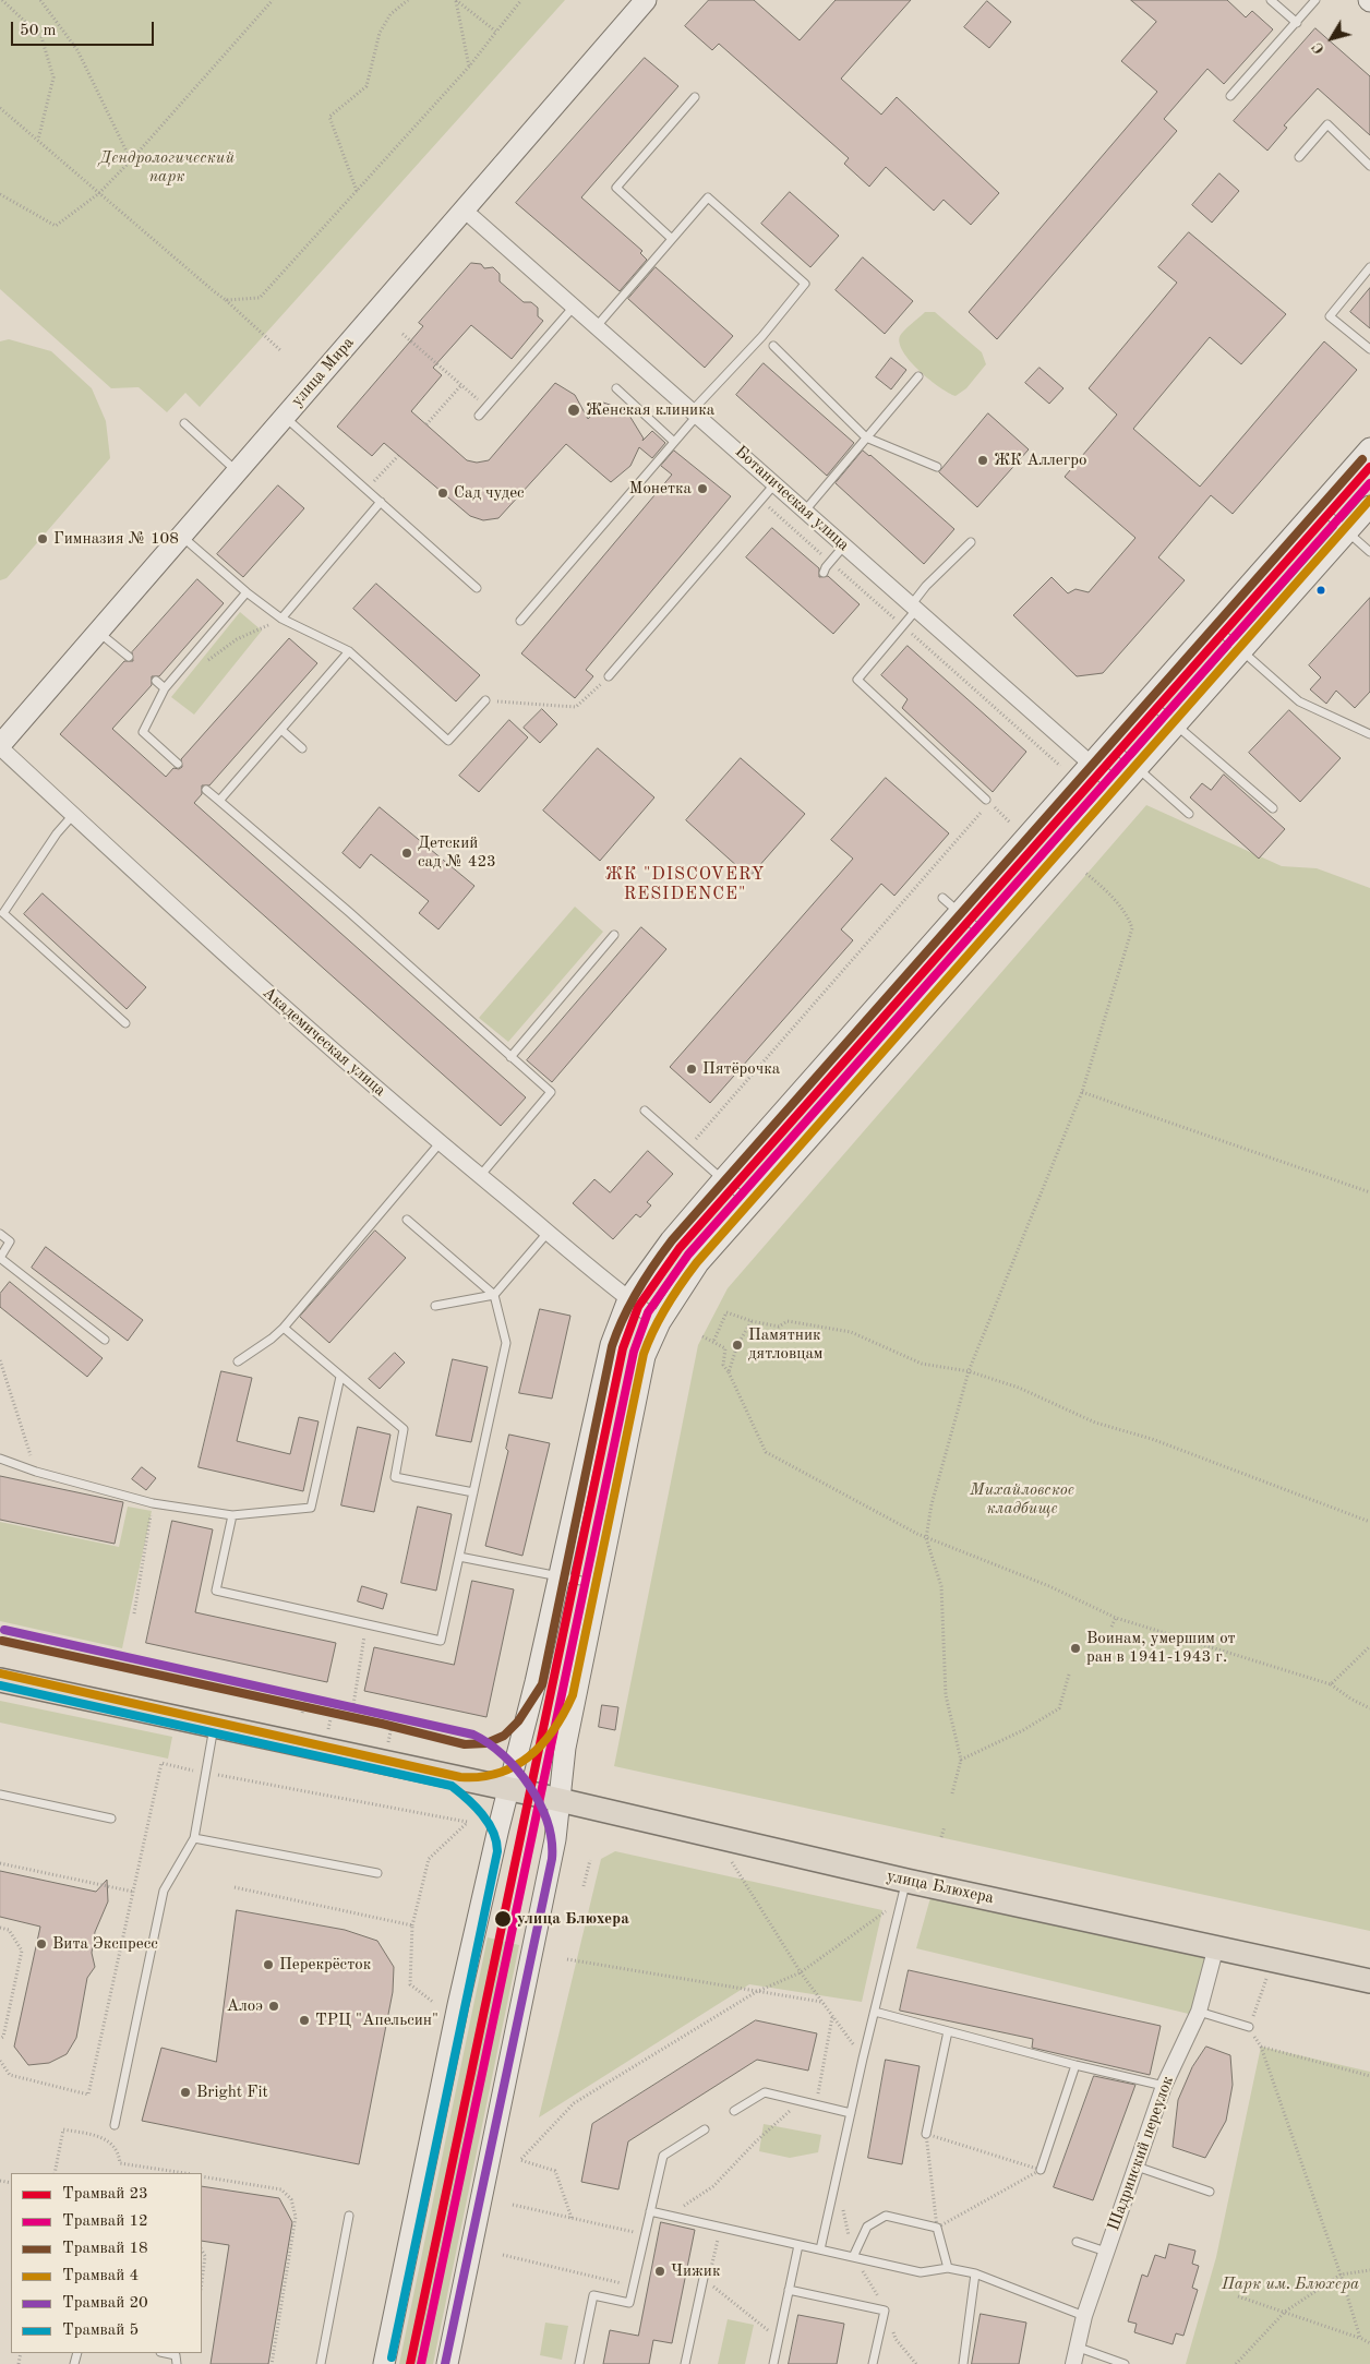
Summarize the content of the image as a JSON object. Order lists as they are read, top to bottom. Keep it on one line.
{"streets":{"main road":["улица Мира","улица Блюхера"],"street":["Ботаническая улица","Академическая улица","Шадринский переулок"]},"crossings":[["улица Мира","Ботаническая улица"],["улица Мира","Академическая улица"],["улица Блюхера","Шадринский переулок"]],"districts":["ЖК \"DISCOVERY RESIDENCE\""],"parks":["Дендрологический парк","Михайловское кладбище","Парк им. Блюхера"],"places":["Женская клиника","ЖК Аллегро","Монетка","Сад чудес","Гимназия № 108","Детский сад № 423","Пятёрочка","Памятник дятловцам","Воинам, умершим от ран в 1941-1943 г.","улица Блюхера","Вита Экспресс","Перекрёсток","Алоэ","ТРЦ \"Апельсин\"","Bright Fit","Чижик"],"lines":["tram line 18","tram line 23","tram line 12","tram line 4","tram line 20","tram line 5"],"legend":["Трамвай 23","Трамвай 12","Трамвай 18","Трамвай 4","Трамвай 20","Трамвай 5"],"scale_bar":"50 m","north":"bottom left"}
